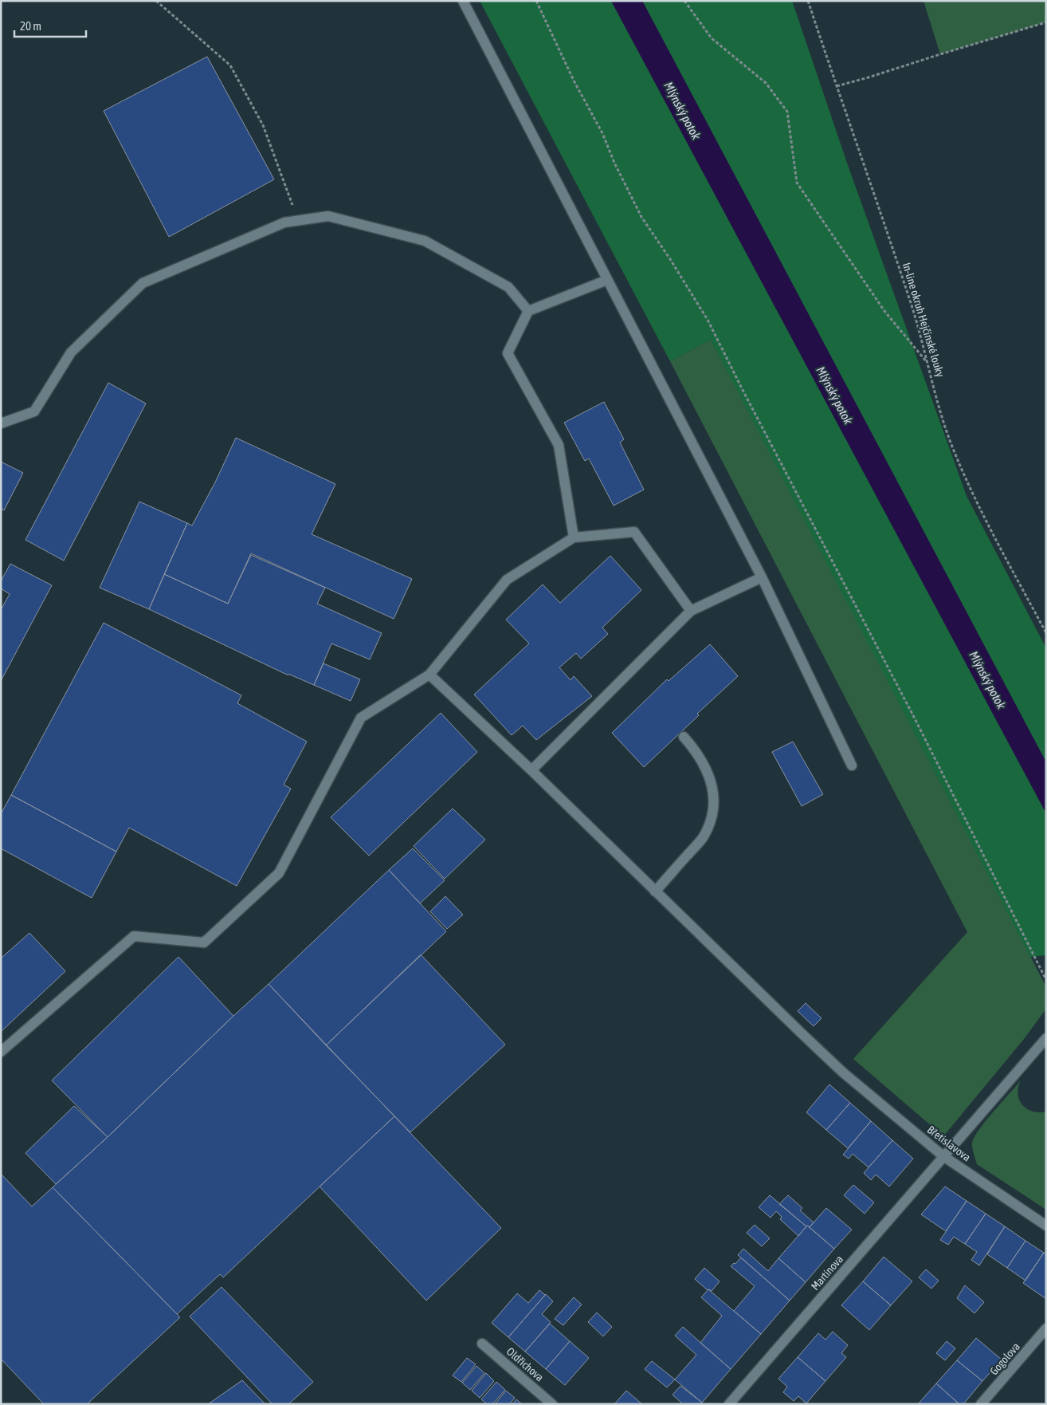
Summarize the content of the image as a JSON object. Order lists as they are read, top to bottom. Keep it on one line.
{"streets":{"street":["Břetislavova","Martinova","Gogolova","Oldřichova"],"path":["In-line okruh Hejčínské louky"]},"crossings":[["Břetislavova","Martinova"]],"water":["Mlýnský potok"],"scale_bar":"20 m"}
